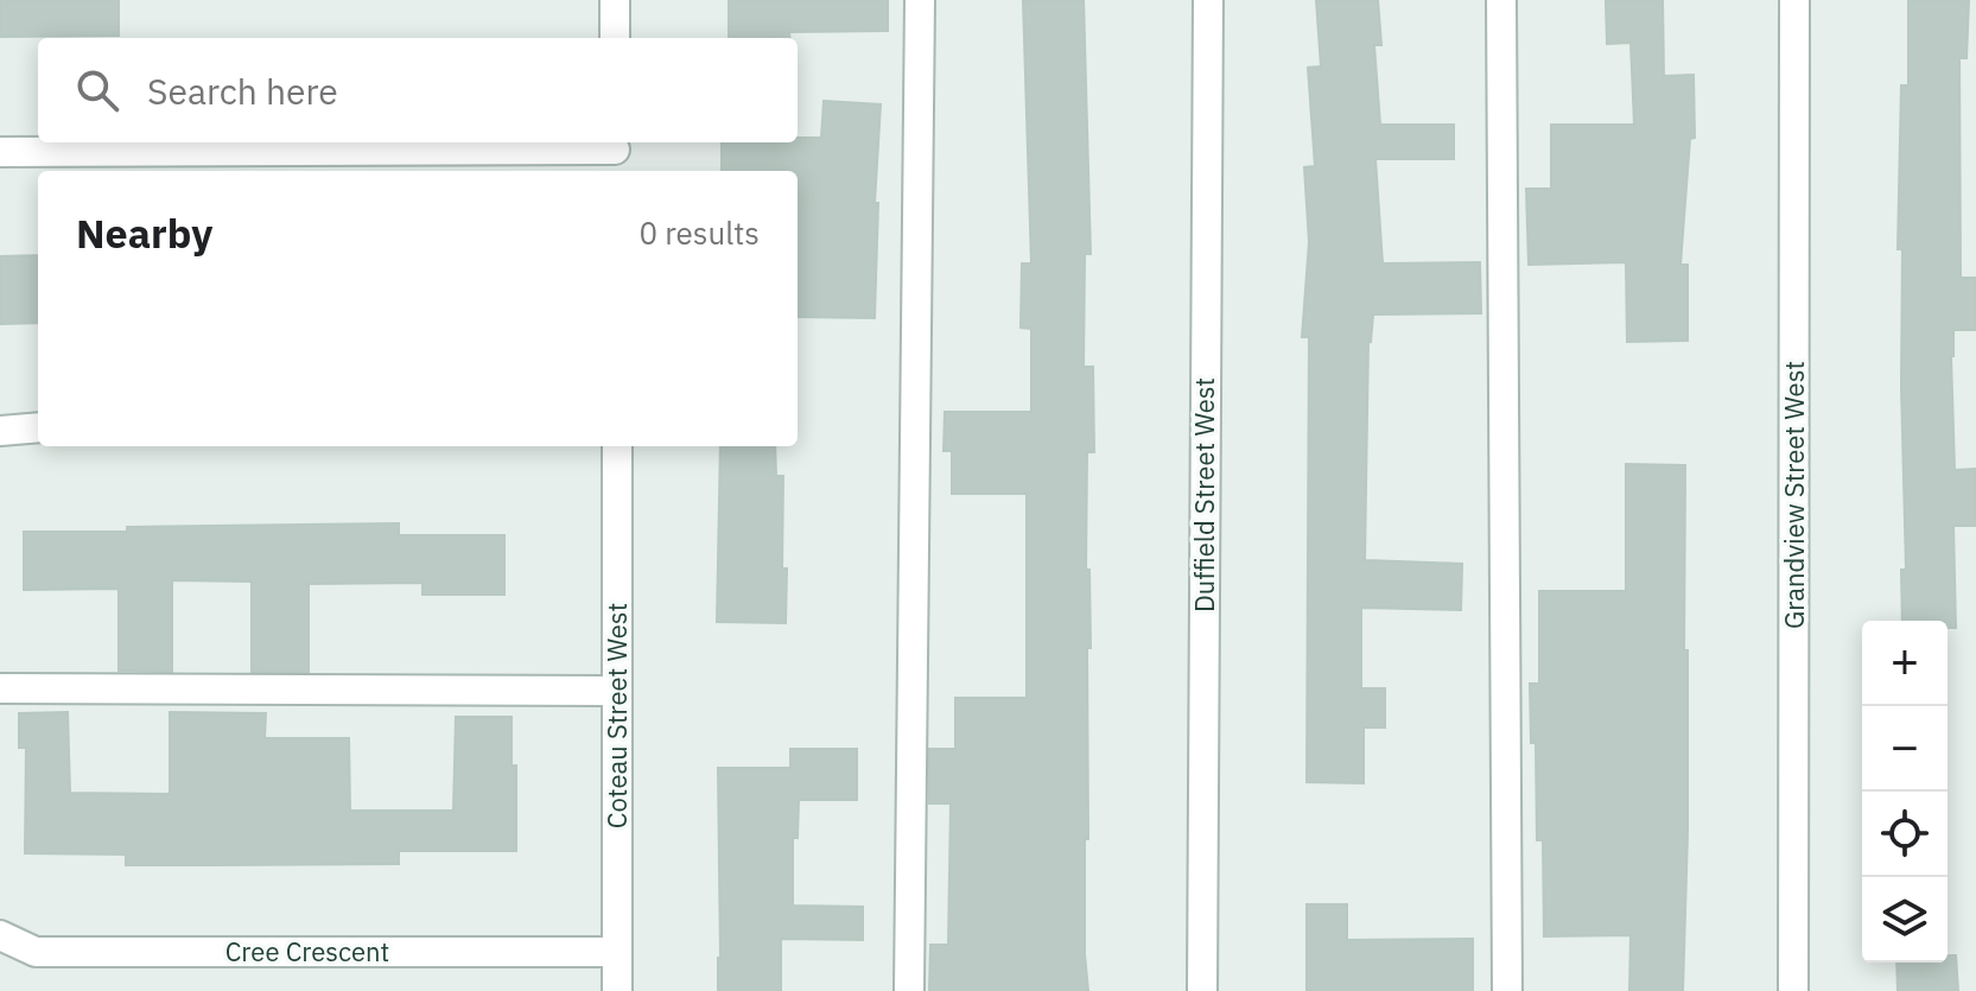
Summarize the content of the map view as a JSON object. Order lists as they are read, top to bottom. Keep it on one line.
{"streets":{"street":["Duffield Street West","Grandview Street West","Coteau Street West","Cree Crescent"]},"crossings":[["Coteau Street West","Cree Crescent"]],"page":{"search":"Search here","heading":["Nearby","0 results"],"map_buttons":["+","−"]}}
